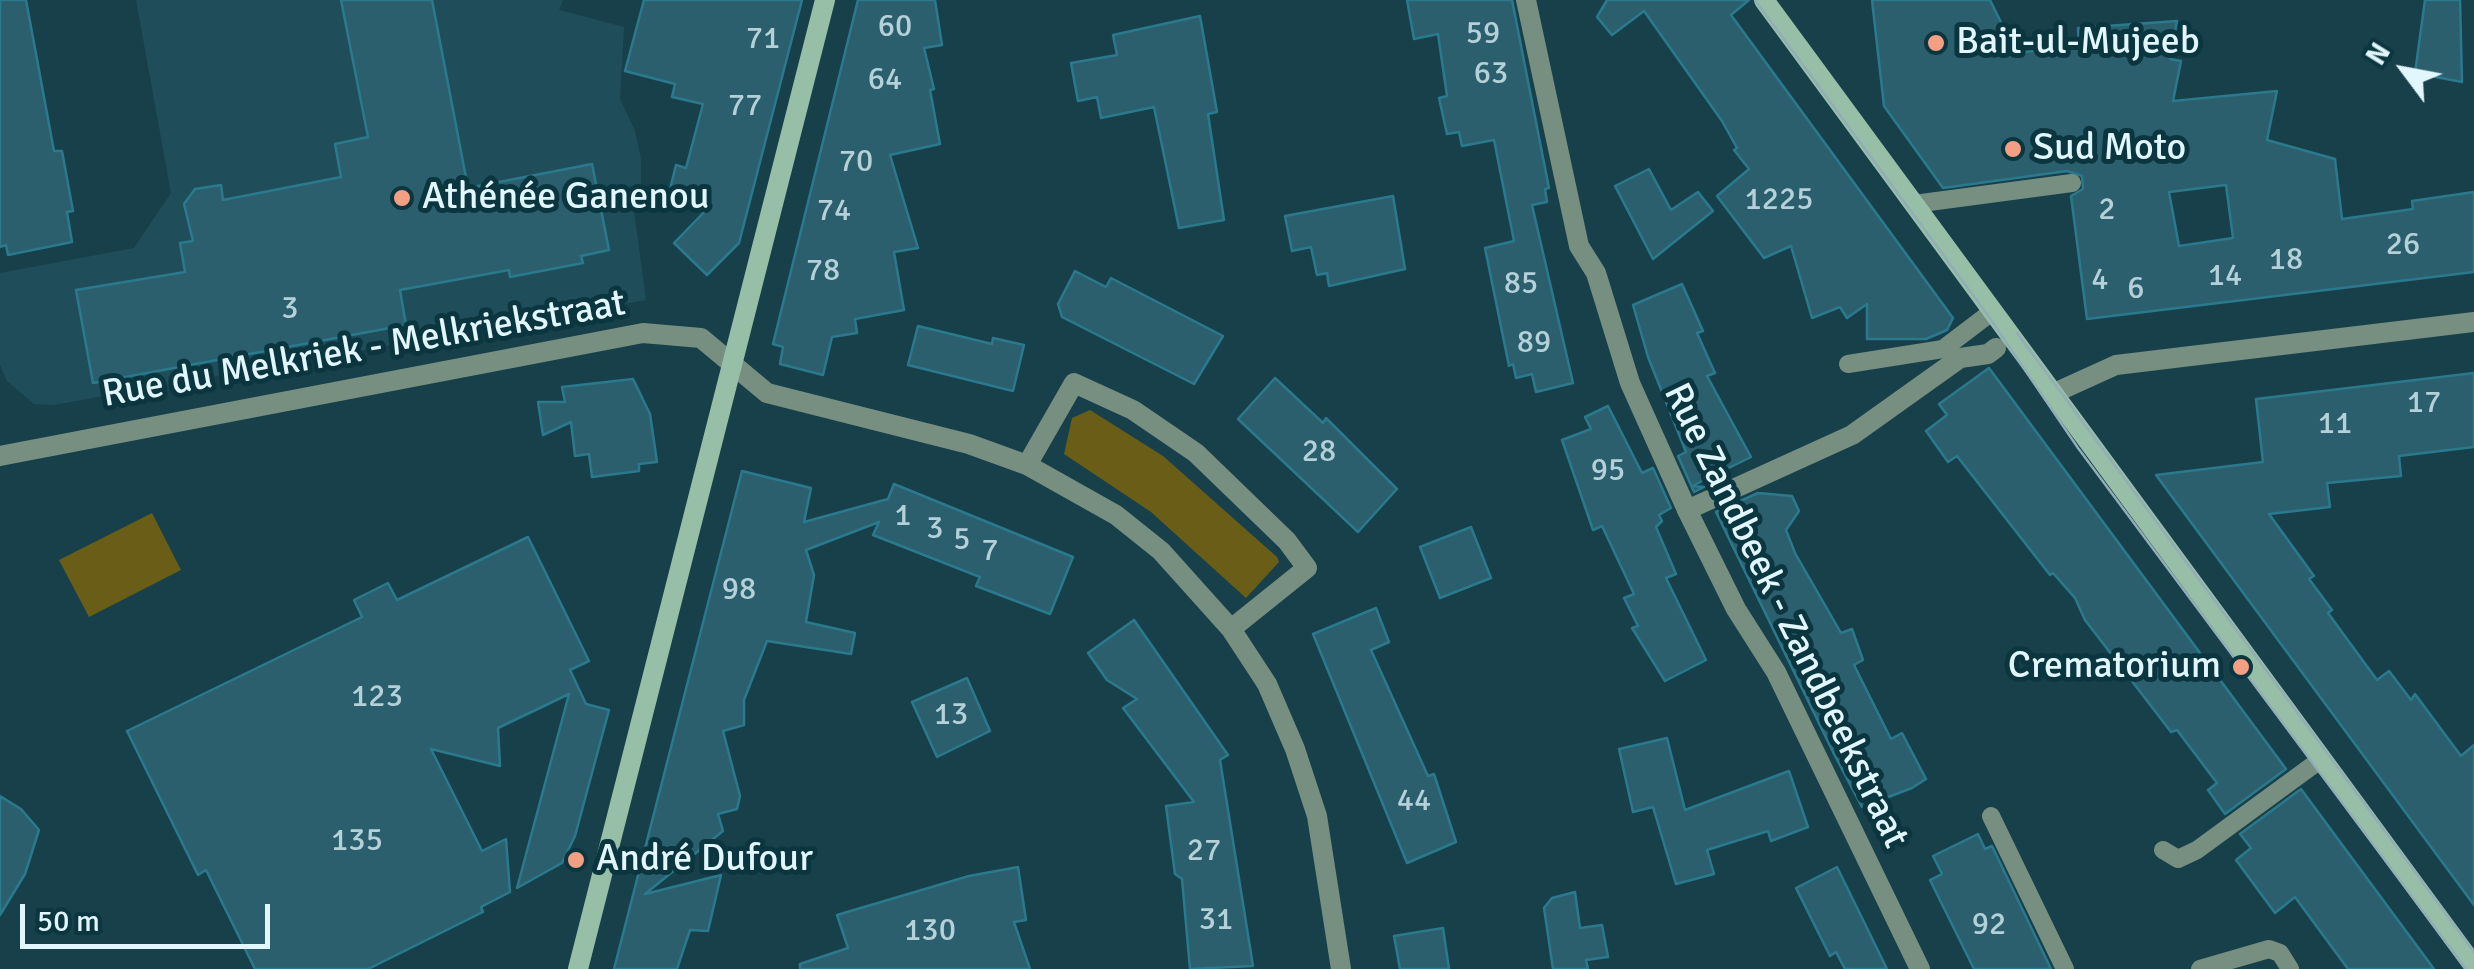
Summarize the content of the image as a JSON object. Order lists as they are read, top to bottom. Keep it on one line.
{"streets":{"street":["Rue du Melkriek - Melkriekstraat","Rue Zandbeek - Zandbeekstraat"]},"places":["Bait-ul-Mujeeb","Sud Moto","Athénée Ganenou","Crematorium","André Dufour"],"house_numbers":["60","59","71","63","64","77","70","1225","2","74","26","18","78","14","4","85","6","3","89","17","11","28","95","1","3","5","7","98","123","13","44","135","27","31","92","130"],"scale_bar":"50 m","north":"top left"}
